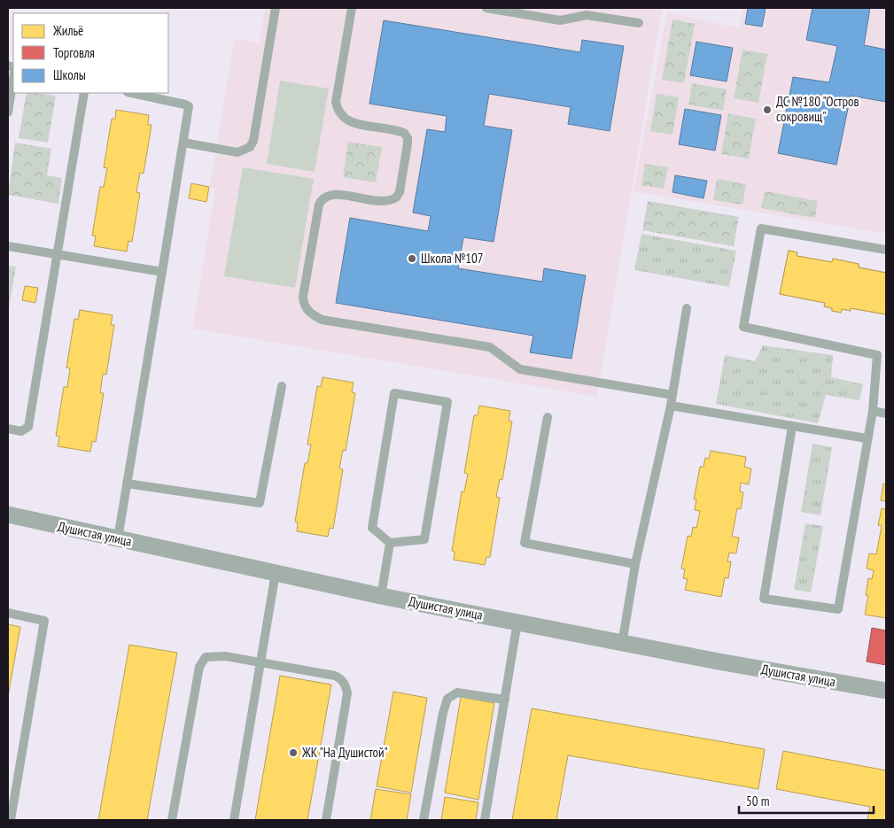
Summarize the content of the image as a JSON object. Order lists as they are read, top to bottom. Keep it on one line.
{"streets":{"street":["Душистая улица"]},"places":["ДС №180 \"Остров сокровищ\"","Школа №107","ЖК \"На Душистой\""],"legend":["Жильё","Торговля","Школы"],"scale_bar":"50 m"}
